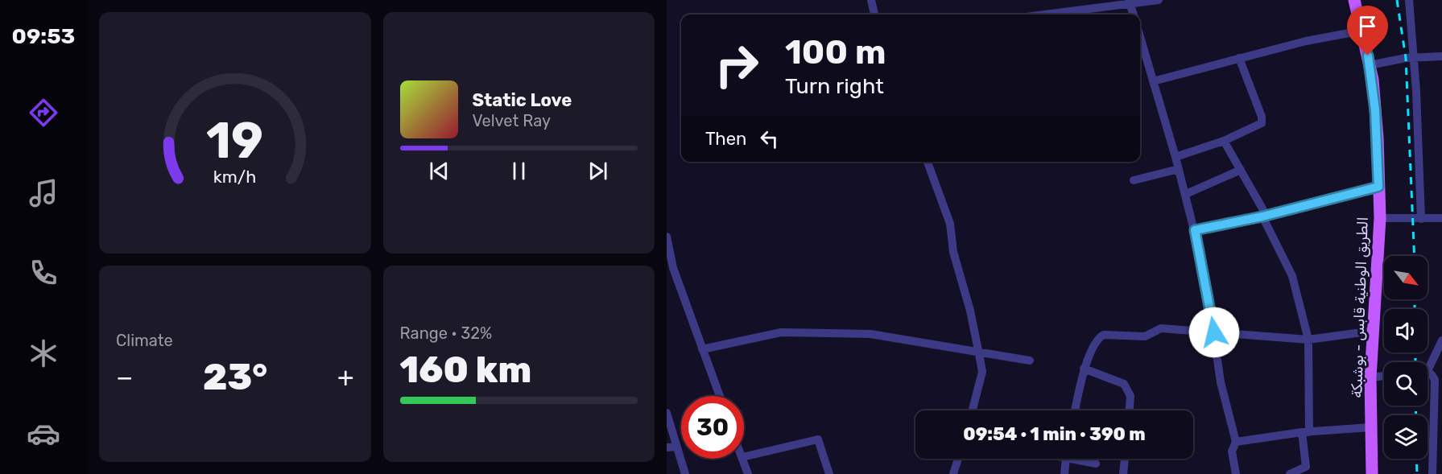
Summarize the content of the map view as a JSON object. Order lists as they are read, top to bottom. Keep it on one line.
{"streets":{"main road":["الطريق الوطنية قابس - بوشبكة"]},"north":"bottom right","page":{"tabs":"09:53","turn":["100 m","Turn right"],"song":["Static Love","Velvet Ray"],"then":"Then","tile":["Climate",["Range · 32%","160 km"]],"heat":["−","23°","+"],"limit":"30","trip":"09:54 · 1 min · 390 m","gauge":["19","km/h"]}}
